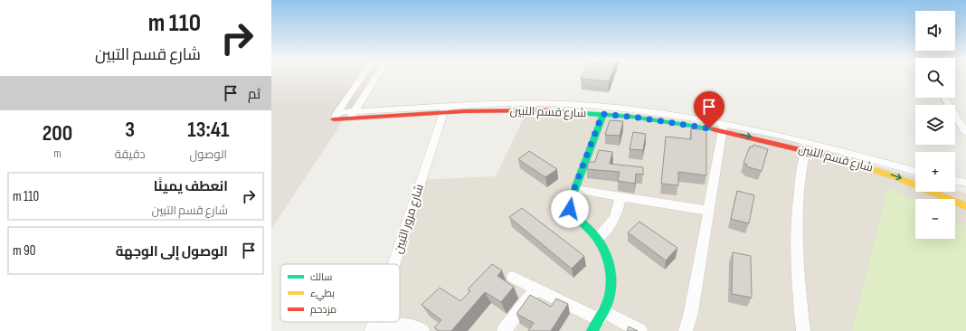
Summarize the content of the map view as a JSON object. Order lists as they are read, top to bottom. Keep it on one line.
{"streets":{"street":["شارع قسم التبين","شارع مرور التبين"]},"crossings":[["شارع قسم التبين","شارع مرور التبين"]],"legend":["سالك","بطيء","مزدحم"],"page":{"turn":["110 m","شارع قسم التبين"],"map_buttons":["+","−"],"then":"ثم","eta":["13:41","الوصول","3","دقيقة","200","m"],"list":[{"name":"انعطف يمينًا","note":"شارع قسم التبين","value":"110 m"},{"name":"الوصول إلى الوجهة","value":"90 m"}]}}
